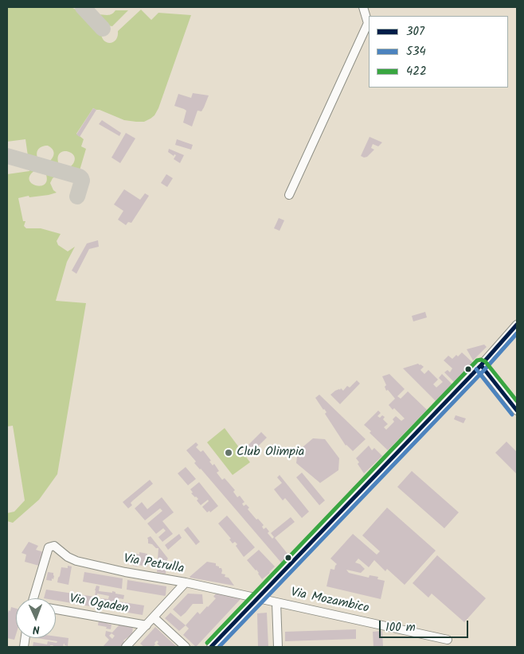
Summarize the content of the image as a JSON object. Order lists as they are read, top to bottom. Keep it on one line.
{"streets":{"street":["Via Petrulla","Via Mozambico","Via Ogaden"]},"crossings":[["Via Petrulla","Via Mozambico"]],"places":["Club Olimpia"],"lines":["transit line 307","transit line 534","transit line 422"],"legend":["307","534","422"],"scale_bar":"100 m","north":"bottom"}
